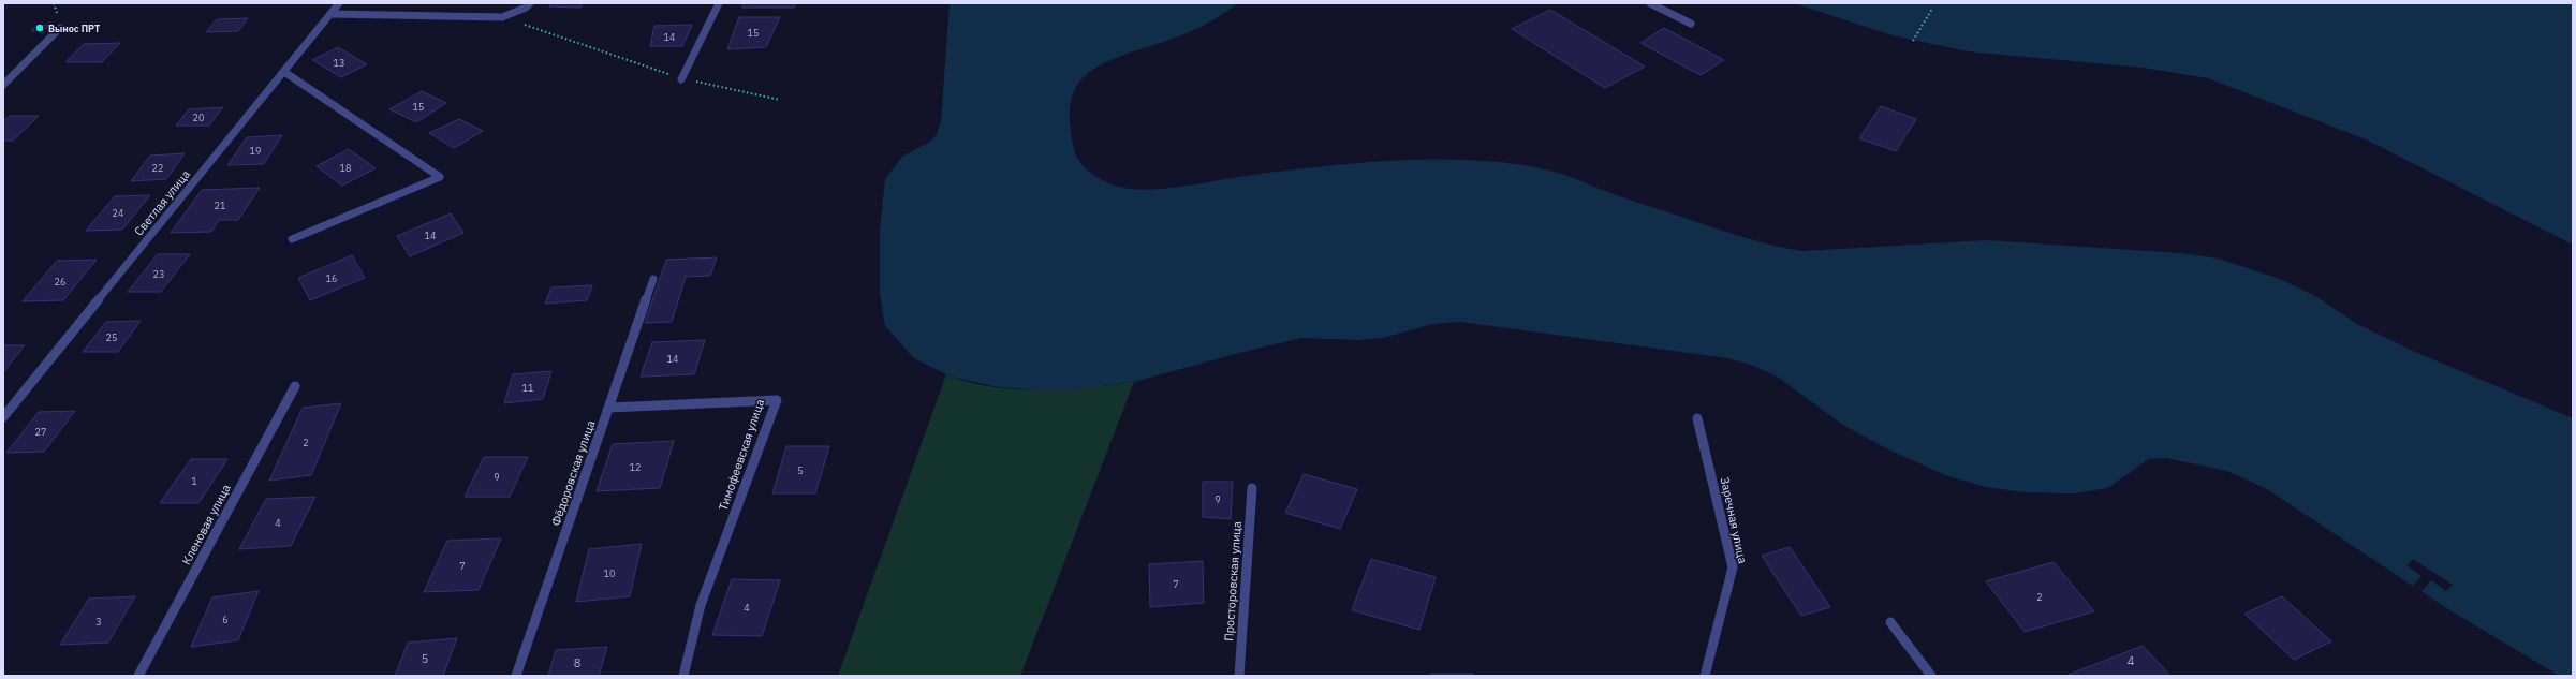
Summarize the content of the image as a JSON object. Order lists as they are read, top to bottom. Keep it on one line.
{"streets":{"street":["Светлая улица","Тимофеевская улица","Фёдоровская улица","Заречная улица","Кленовая улица","Просторовская улица"]},"crossings":[["Тимофеевская улица","Фёдоровская улица"]],"places":["Вынос ПРТ"],"house_numbers":["15","14","13","15","20","19","22","18","21","24","14","23","16","26","25","14","11","27","2","12","5","9","1","9","4","7","10","7","2","4","6","3","5","4","8"]}
